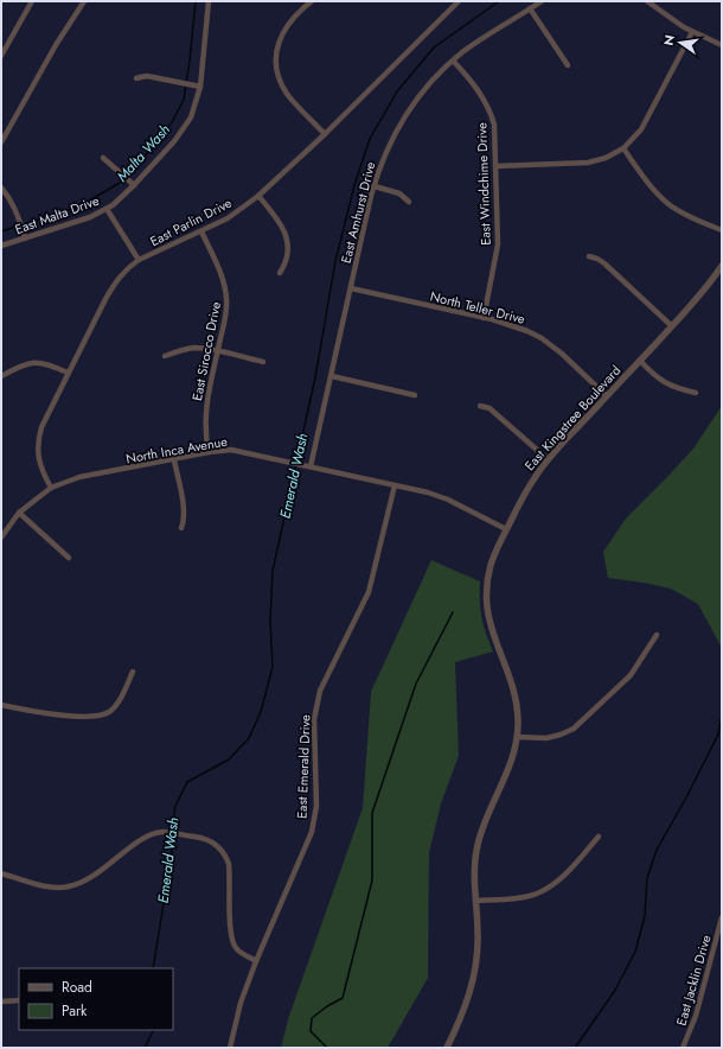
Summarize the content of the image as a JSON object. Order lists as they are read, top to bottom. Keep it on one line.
{"streets":{"street":["East Windchime Drive","East Amhurst Drive","East Malta Drive","East Parlin Drive","North Teller Drive","East Sirocco Drive","East Kingstree Boulevard","North Inca Avenue","East Emerald Drive","East Jacklin Drive"]},"crossings":[["East Windchime Drive","East Amhurst Drive"],["East Windchime Drive","North Teller Drive"],["East Amhurst Drive","North Teller Drive"],["East Amhurst Drive","North Inca Avenue"],["East Parlin Drive","East Sirocco Drive"],["East Parlin Drive","North Inca Avenue"],["North Teller Drive","East Kingstree Boulevard"],["East Sirocco Drive","North Inca Avenue"],["East Kingstree Boulevard","North Inca Avenue"],["North Inca Avenue","East Emerald Drive"]],"water":["Malta Wash","Emerald Wash"],"legend":["Road","Park"],"north":"left"}
